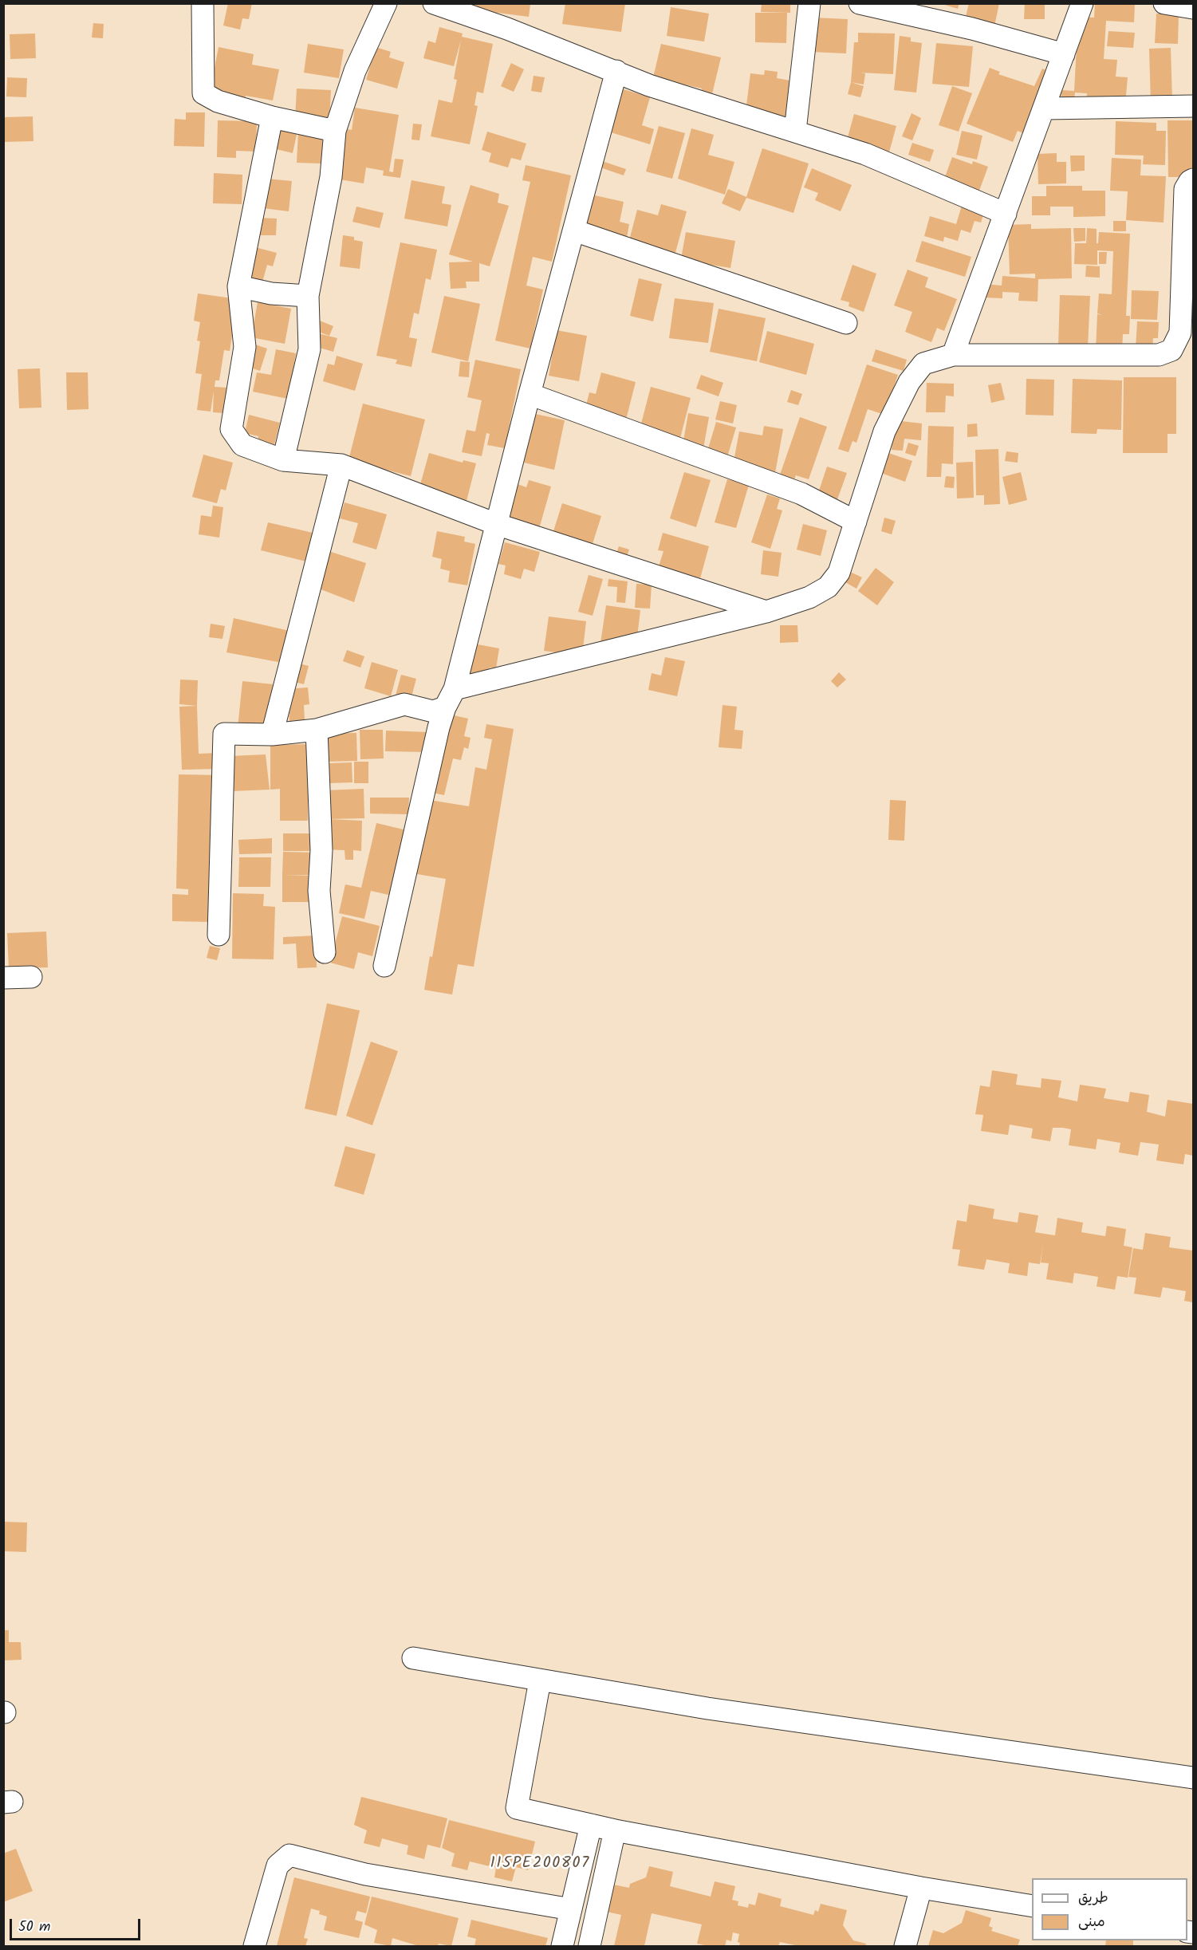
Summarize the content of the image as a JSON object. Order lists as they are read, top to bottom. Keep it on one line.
{"districts":["115PE200807"],"legend":["طريق","مبنى"],"scale_bar":"50 m"}
